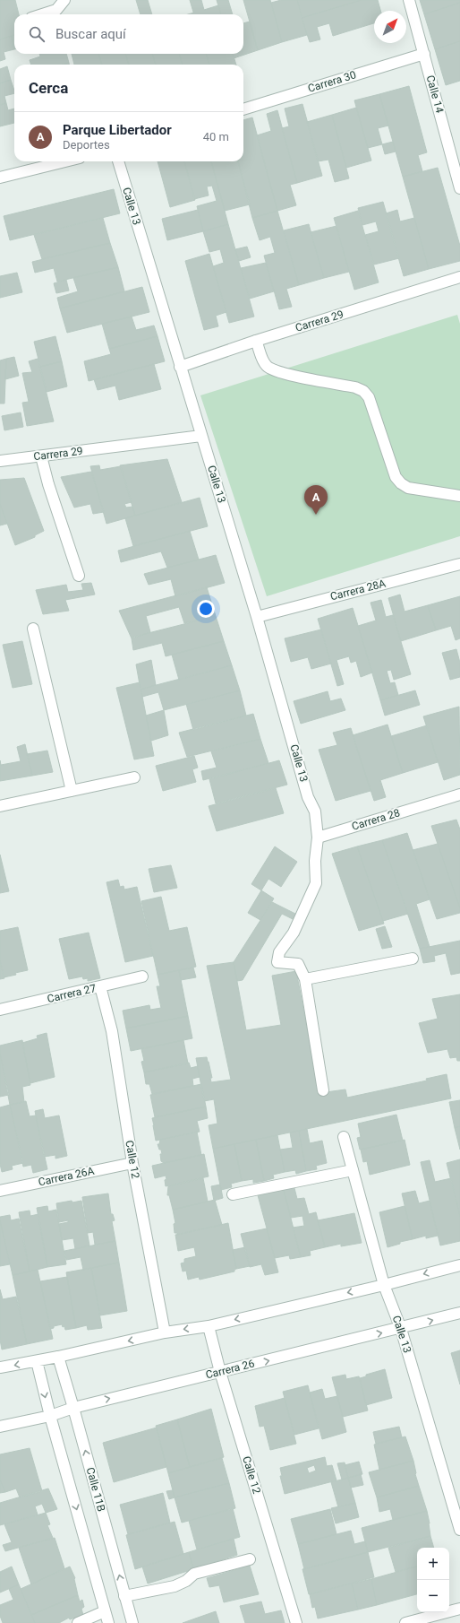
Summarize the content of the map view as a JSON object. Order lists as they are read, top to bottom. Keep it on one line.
{"streets":{"street":["Carrera 30","Calle 14","Calle 13","Carrera 29","Carrera 28A","Carrera 28","Carrera 27","Calle 12","Carrera 26A","Carrera 26","Calle 11B"]},"crossings":[["Carrera 30","Calle 14"],["Calle 13","Carrera 29"],["Calle 13","Carrera 28A"],["Calle 13","Carrera 28"],["Calle 13","Carrera 26"],["Carrera 27","Calle 12"],["Calle 12","Carrera 26A"],["Calle 12","Carrera 26"],["Carrera 26","Calle 11B"]],"north":"top right","page":{"search":"Buscar aquí","heading":"Cerca","list":[{"mark":"A","name":"Parque Libertador","note":"Deportes","value":"40 m"}],"pins":"A","map_buttons":["+","−"]}}
